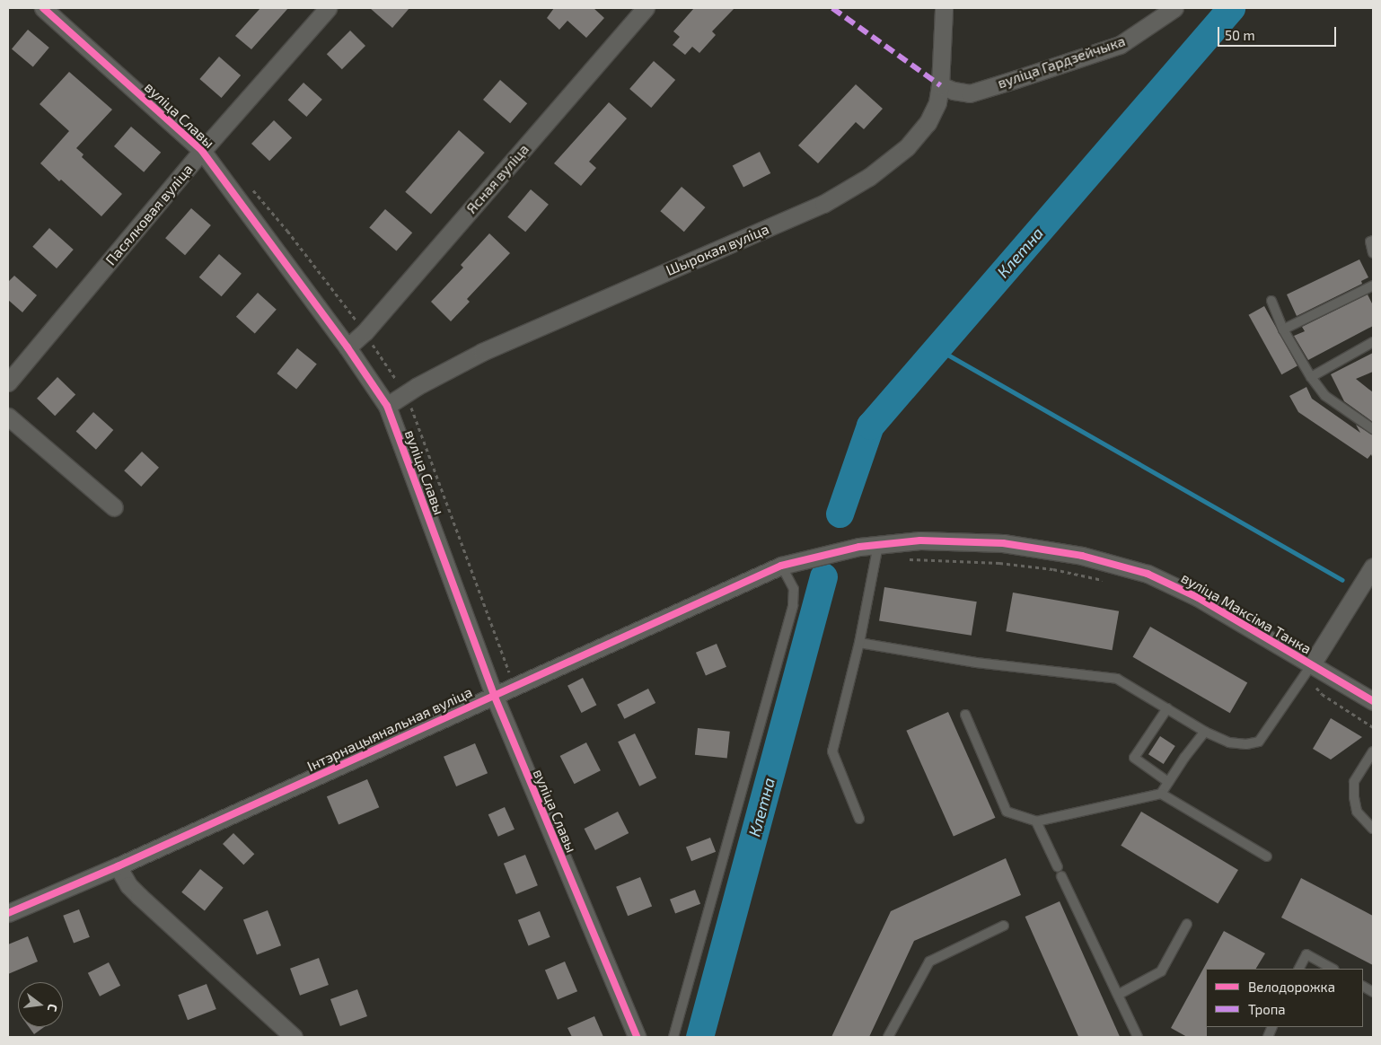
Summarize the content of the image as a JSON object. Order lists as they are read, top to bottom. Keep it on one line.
{"streets":{"street":["вуліца Гардзейчыка","вуліца Славы","Ясная вуліца","Пасялковая вуліца","Шырокая вуліца","вуліца Максіма Танка","Інтэрнацыянальная вуліца"]},"crossings":[["вуліца Гардзейчыка","Шырокая вуліца"],["вуліца Славы","Ясная вуліца"],["вуліца Славы","Пасялковая вуліца"],["вуліца Славы","Шырокая вуліца"],["вуліца Славы","Інтэрнацыянальная вуліца"],["вуліца Максіма Танка","Інтэрнацыянальная вуліца"]],"water":["Клетна"],"legend":["Велодорожка","Тропа"],"scale_bar":"50 m","north":"right"}
